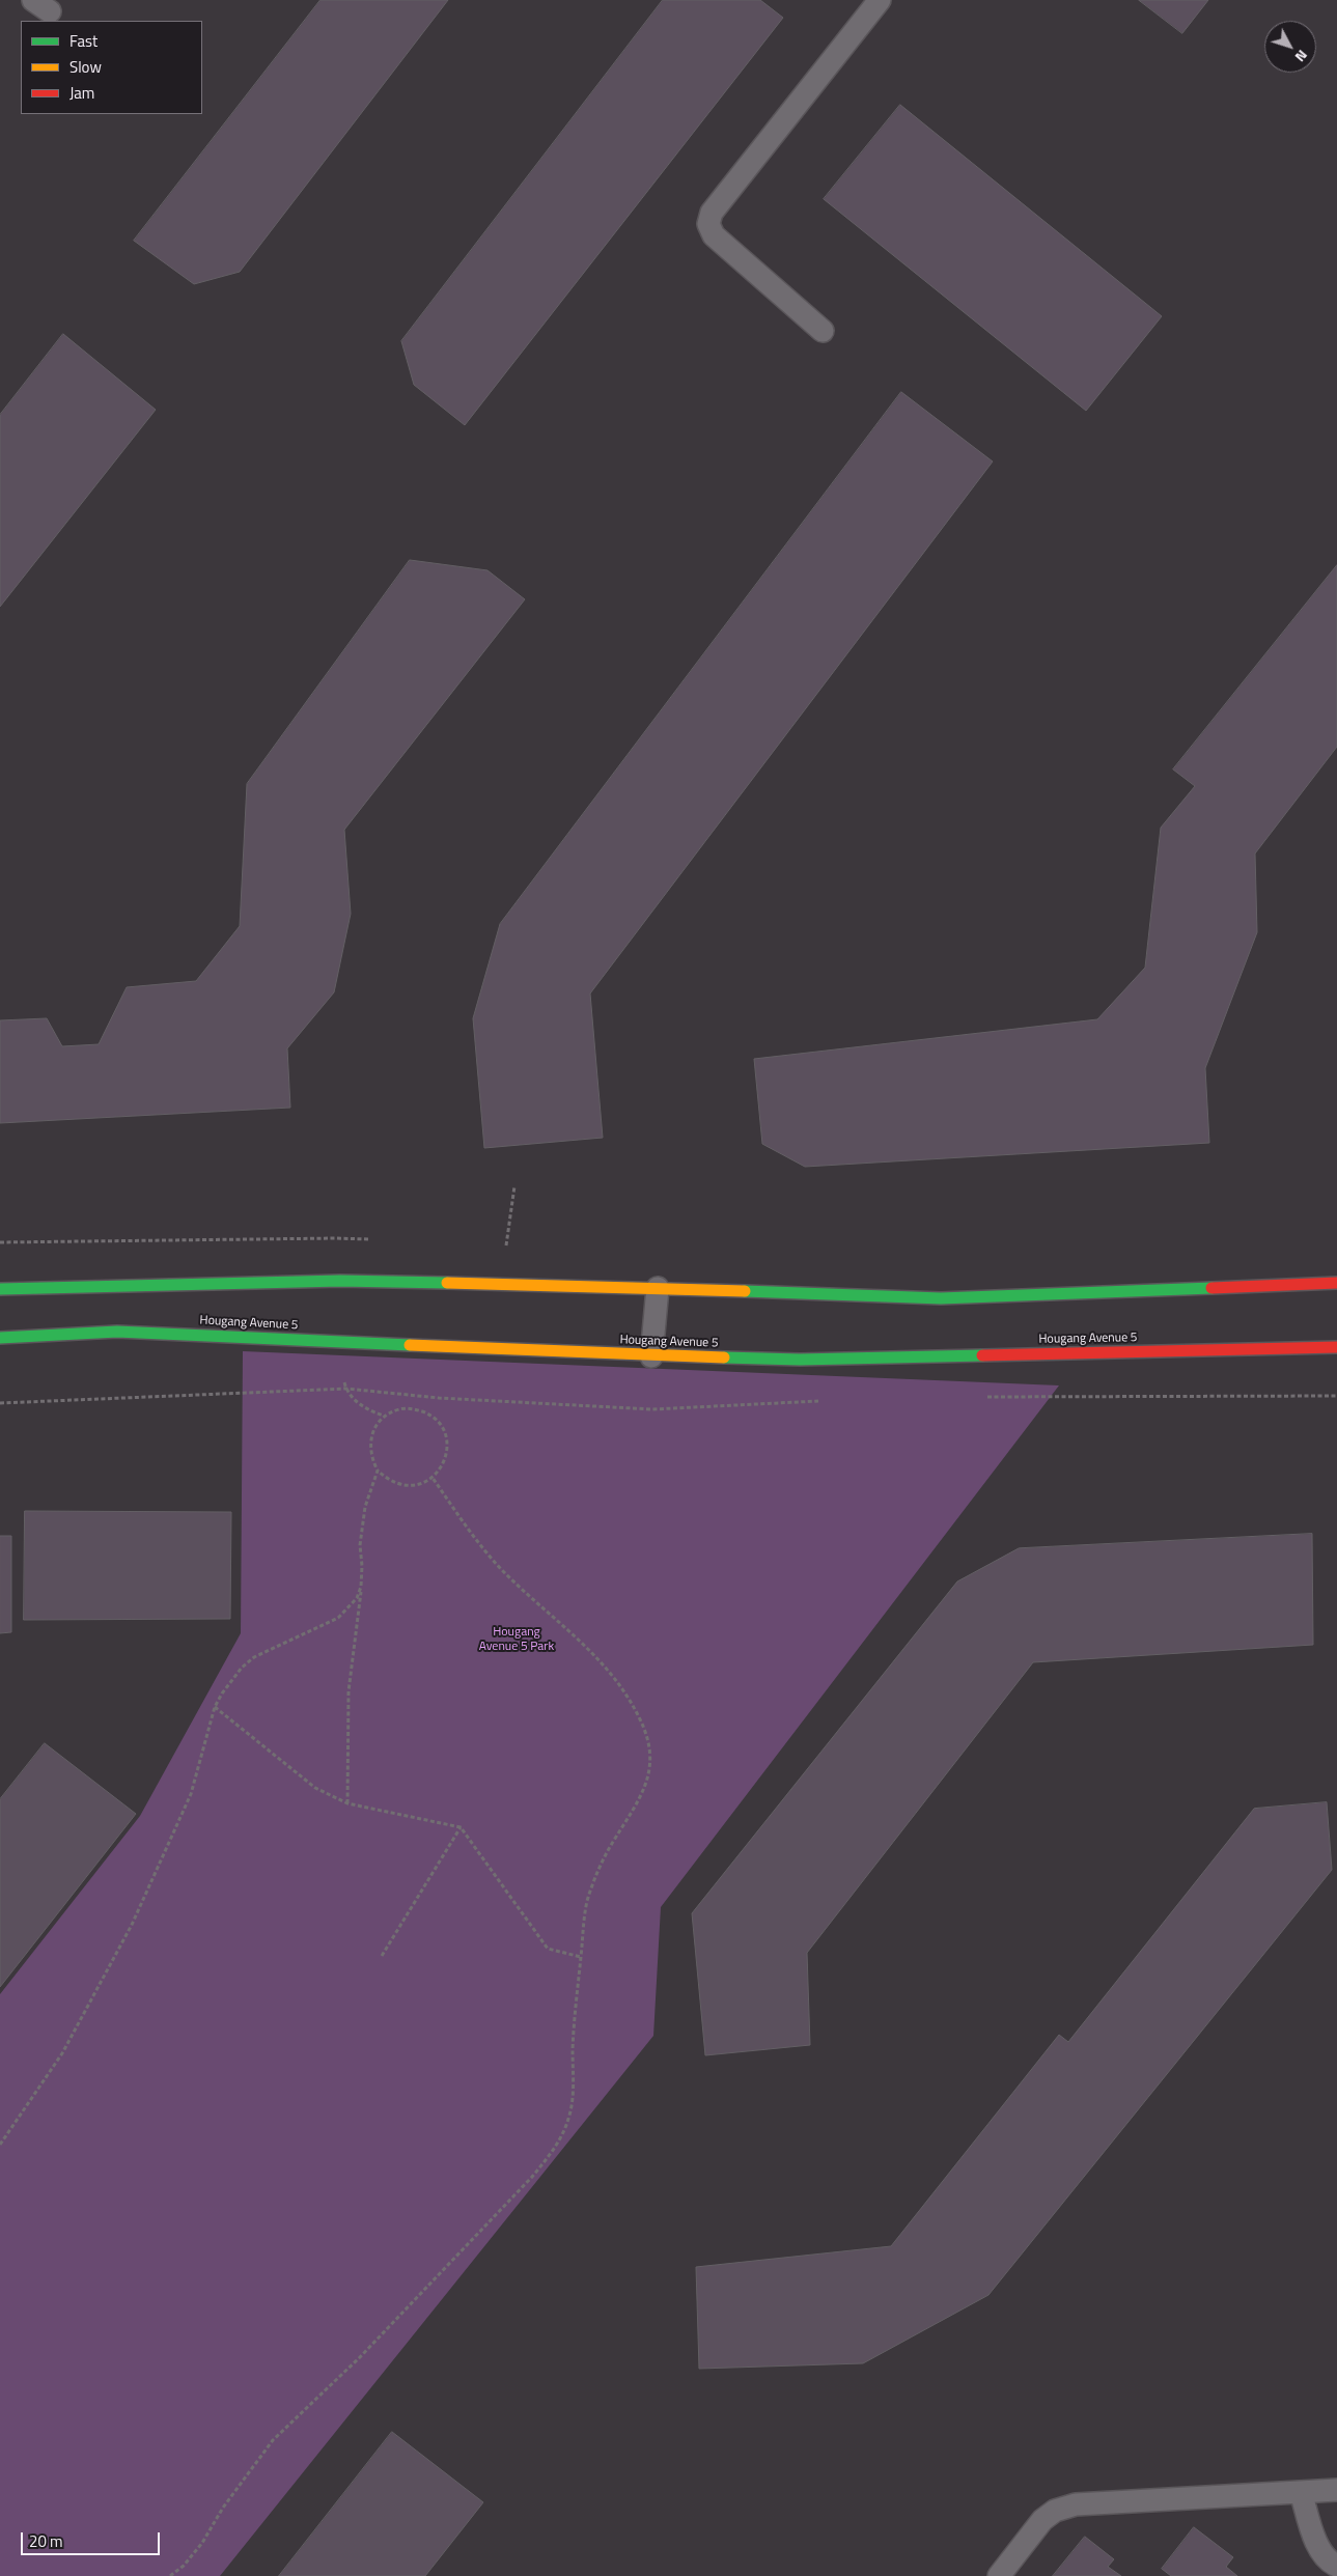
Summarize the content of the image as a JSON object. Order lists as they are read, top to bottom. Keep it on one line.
{"streets":{"street":["Hougang Avenue 5"]},"parks":["Hougang Avenue 5 Park"],"legend":["Fast","Slow","Jam"],"scale_bar":"20 m","north":"bottom right"}
